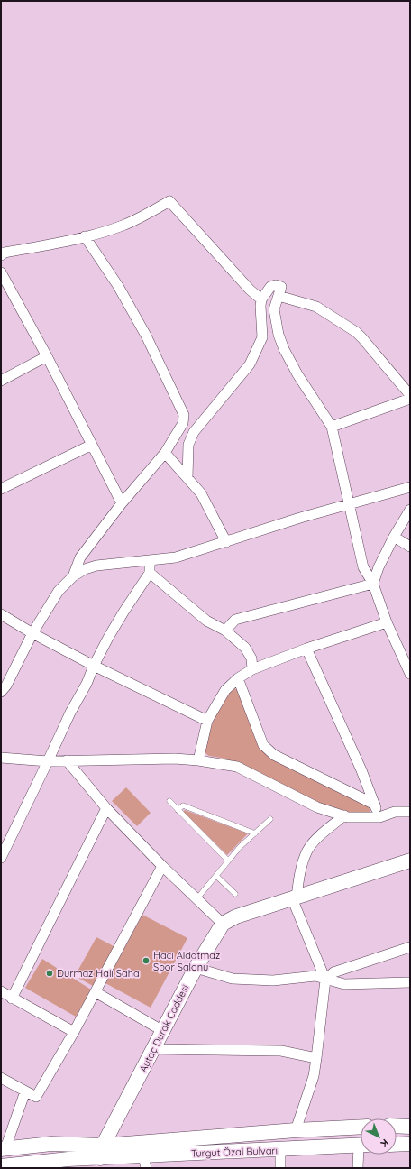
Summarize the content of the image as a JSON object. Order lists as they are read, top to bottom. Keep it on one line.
{"streets":{"main road":["Aytaç Durak Caddesi","Turgut Özal Bulvarı"]},"crossings":[["Aytaç Durak Caddesi","Turgut Özal Bulvarı"]],"places":["Hacı Aldatmaz Spor Salonu","Durmaz Halı Saha"],"north":"bottom right"}
